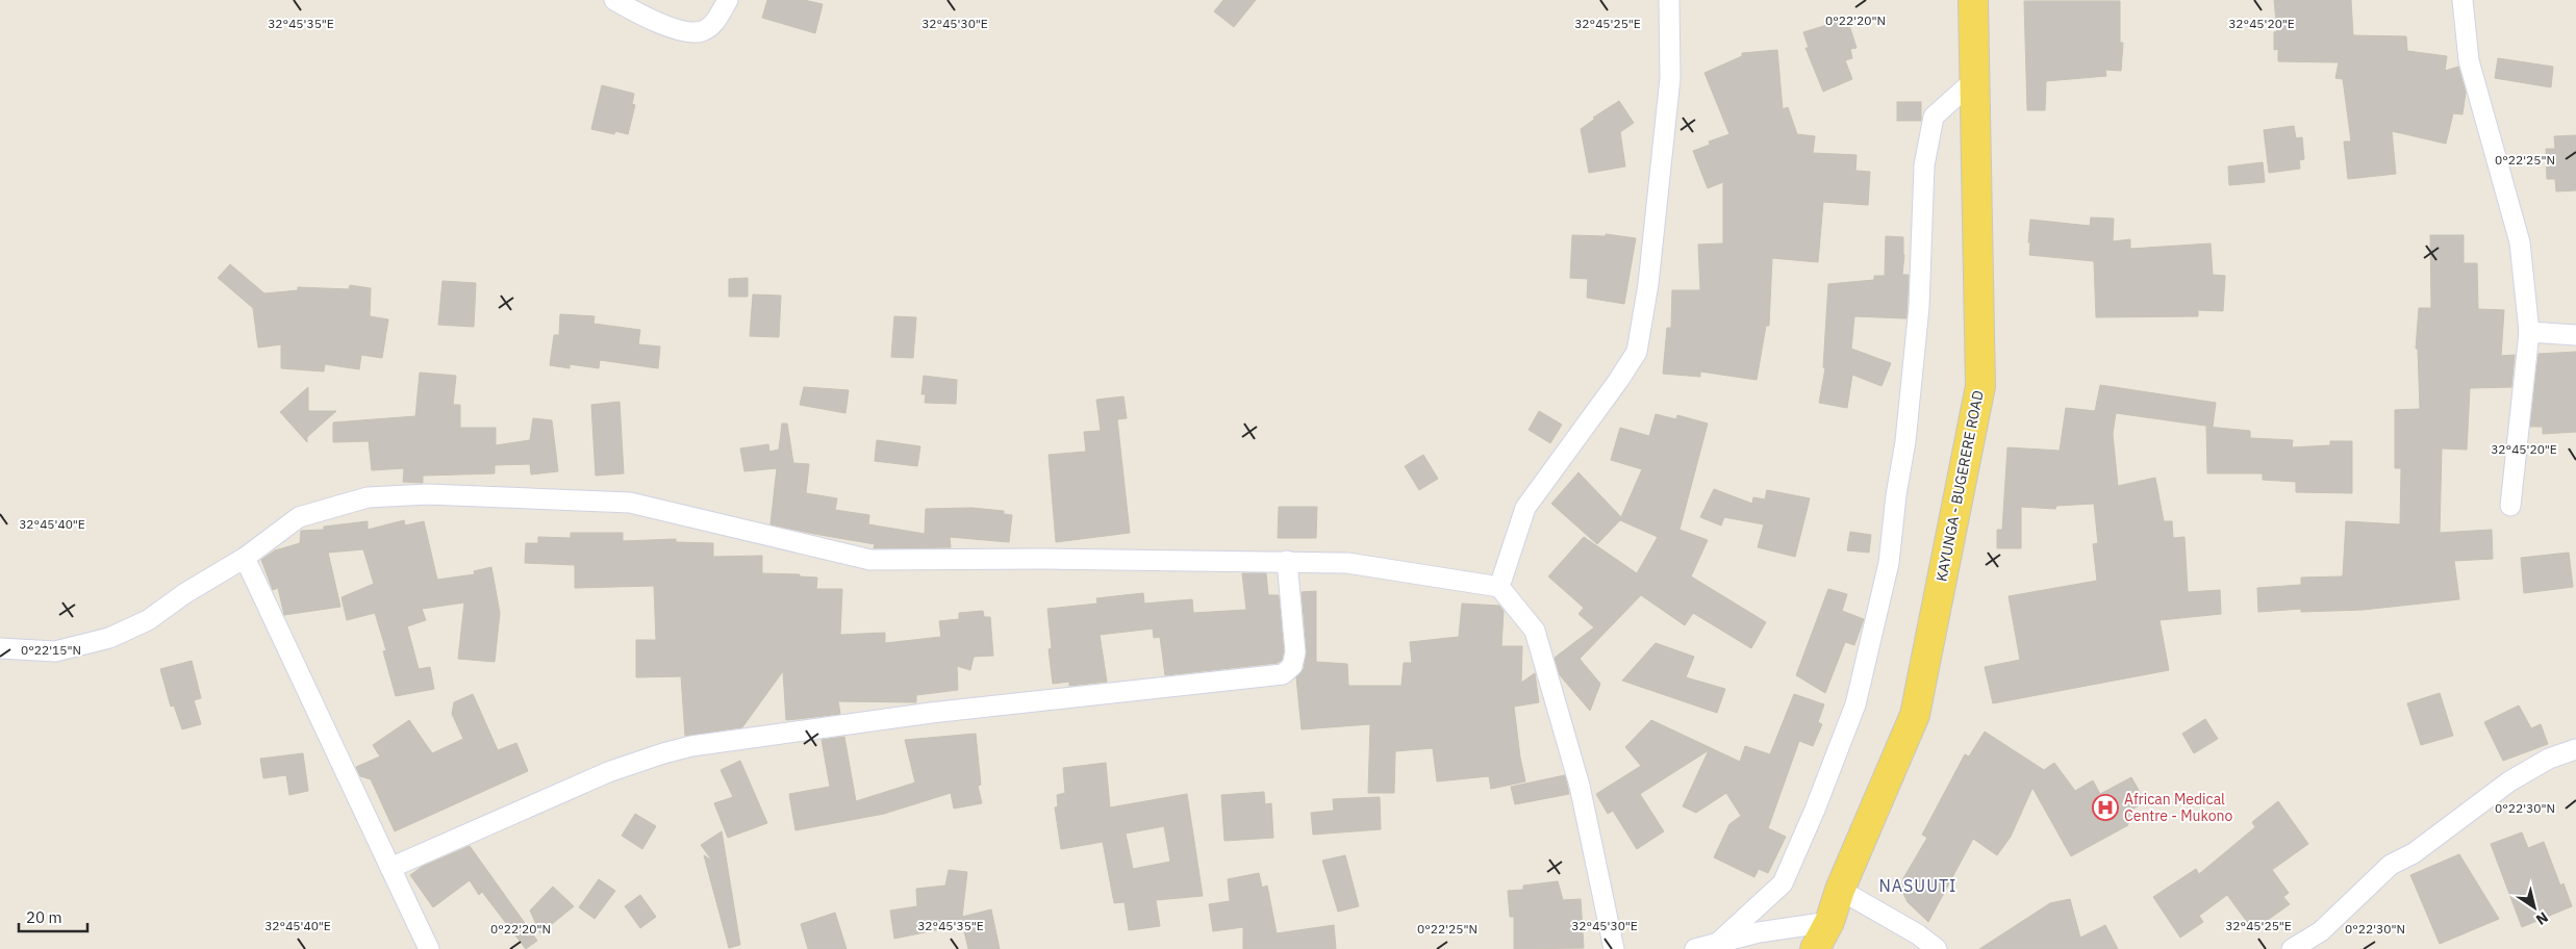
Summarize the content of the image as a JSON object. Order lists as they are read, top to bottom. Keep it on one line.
{"streets":{"main road":["KAYUNGA - BUGERERE ROAD"]},"districts":["NASUUTI"],"places":{"hospital":["African Medical Centre - Mukono"]},"scale_bar":"20 m","north":"bottom right","coordinates":["0°22'20\"N","32°45'35\"E","32°45'30\"E","32°45'25\"E","32°45'20\"E","0°22'25\"N","32°45'40\"E","0°22'15\"N","0°22'30\"N"]}
